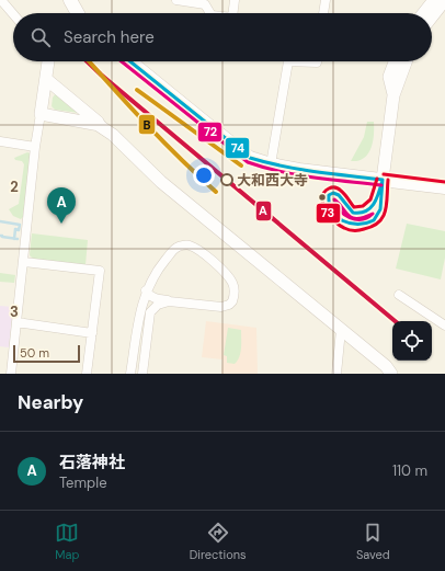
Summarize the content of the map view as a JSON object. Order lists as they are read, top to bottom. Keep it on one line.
{"places":["大和西大寺"],"lines":["transit line A","transit line B","transit line 74","transit line 72","transit line 73"],"scale_bar":"50 m","page":{"search":"Search here","pins":"A","scale":"50 m","heading":"Nearby","list":[{"mark":"A","name":"石落神社","note":"Temple","value":"110 m"}],"nav":["Map","Directions","Saved"]},"grid":{"rows":["2","3"]}}
